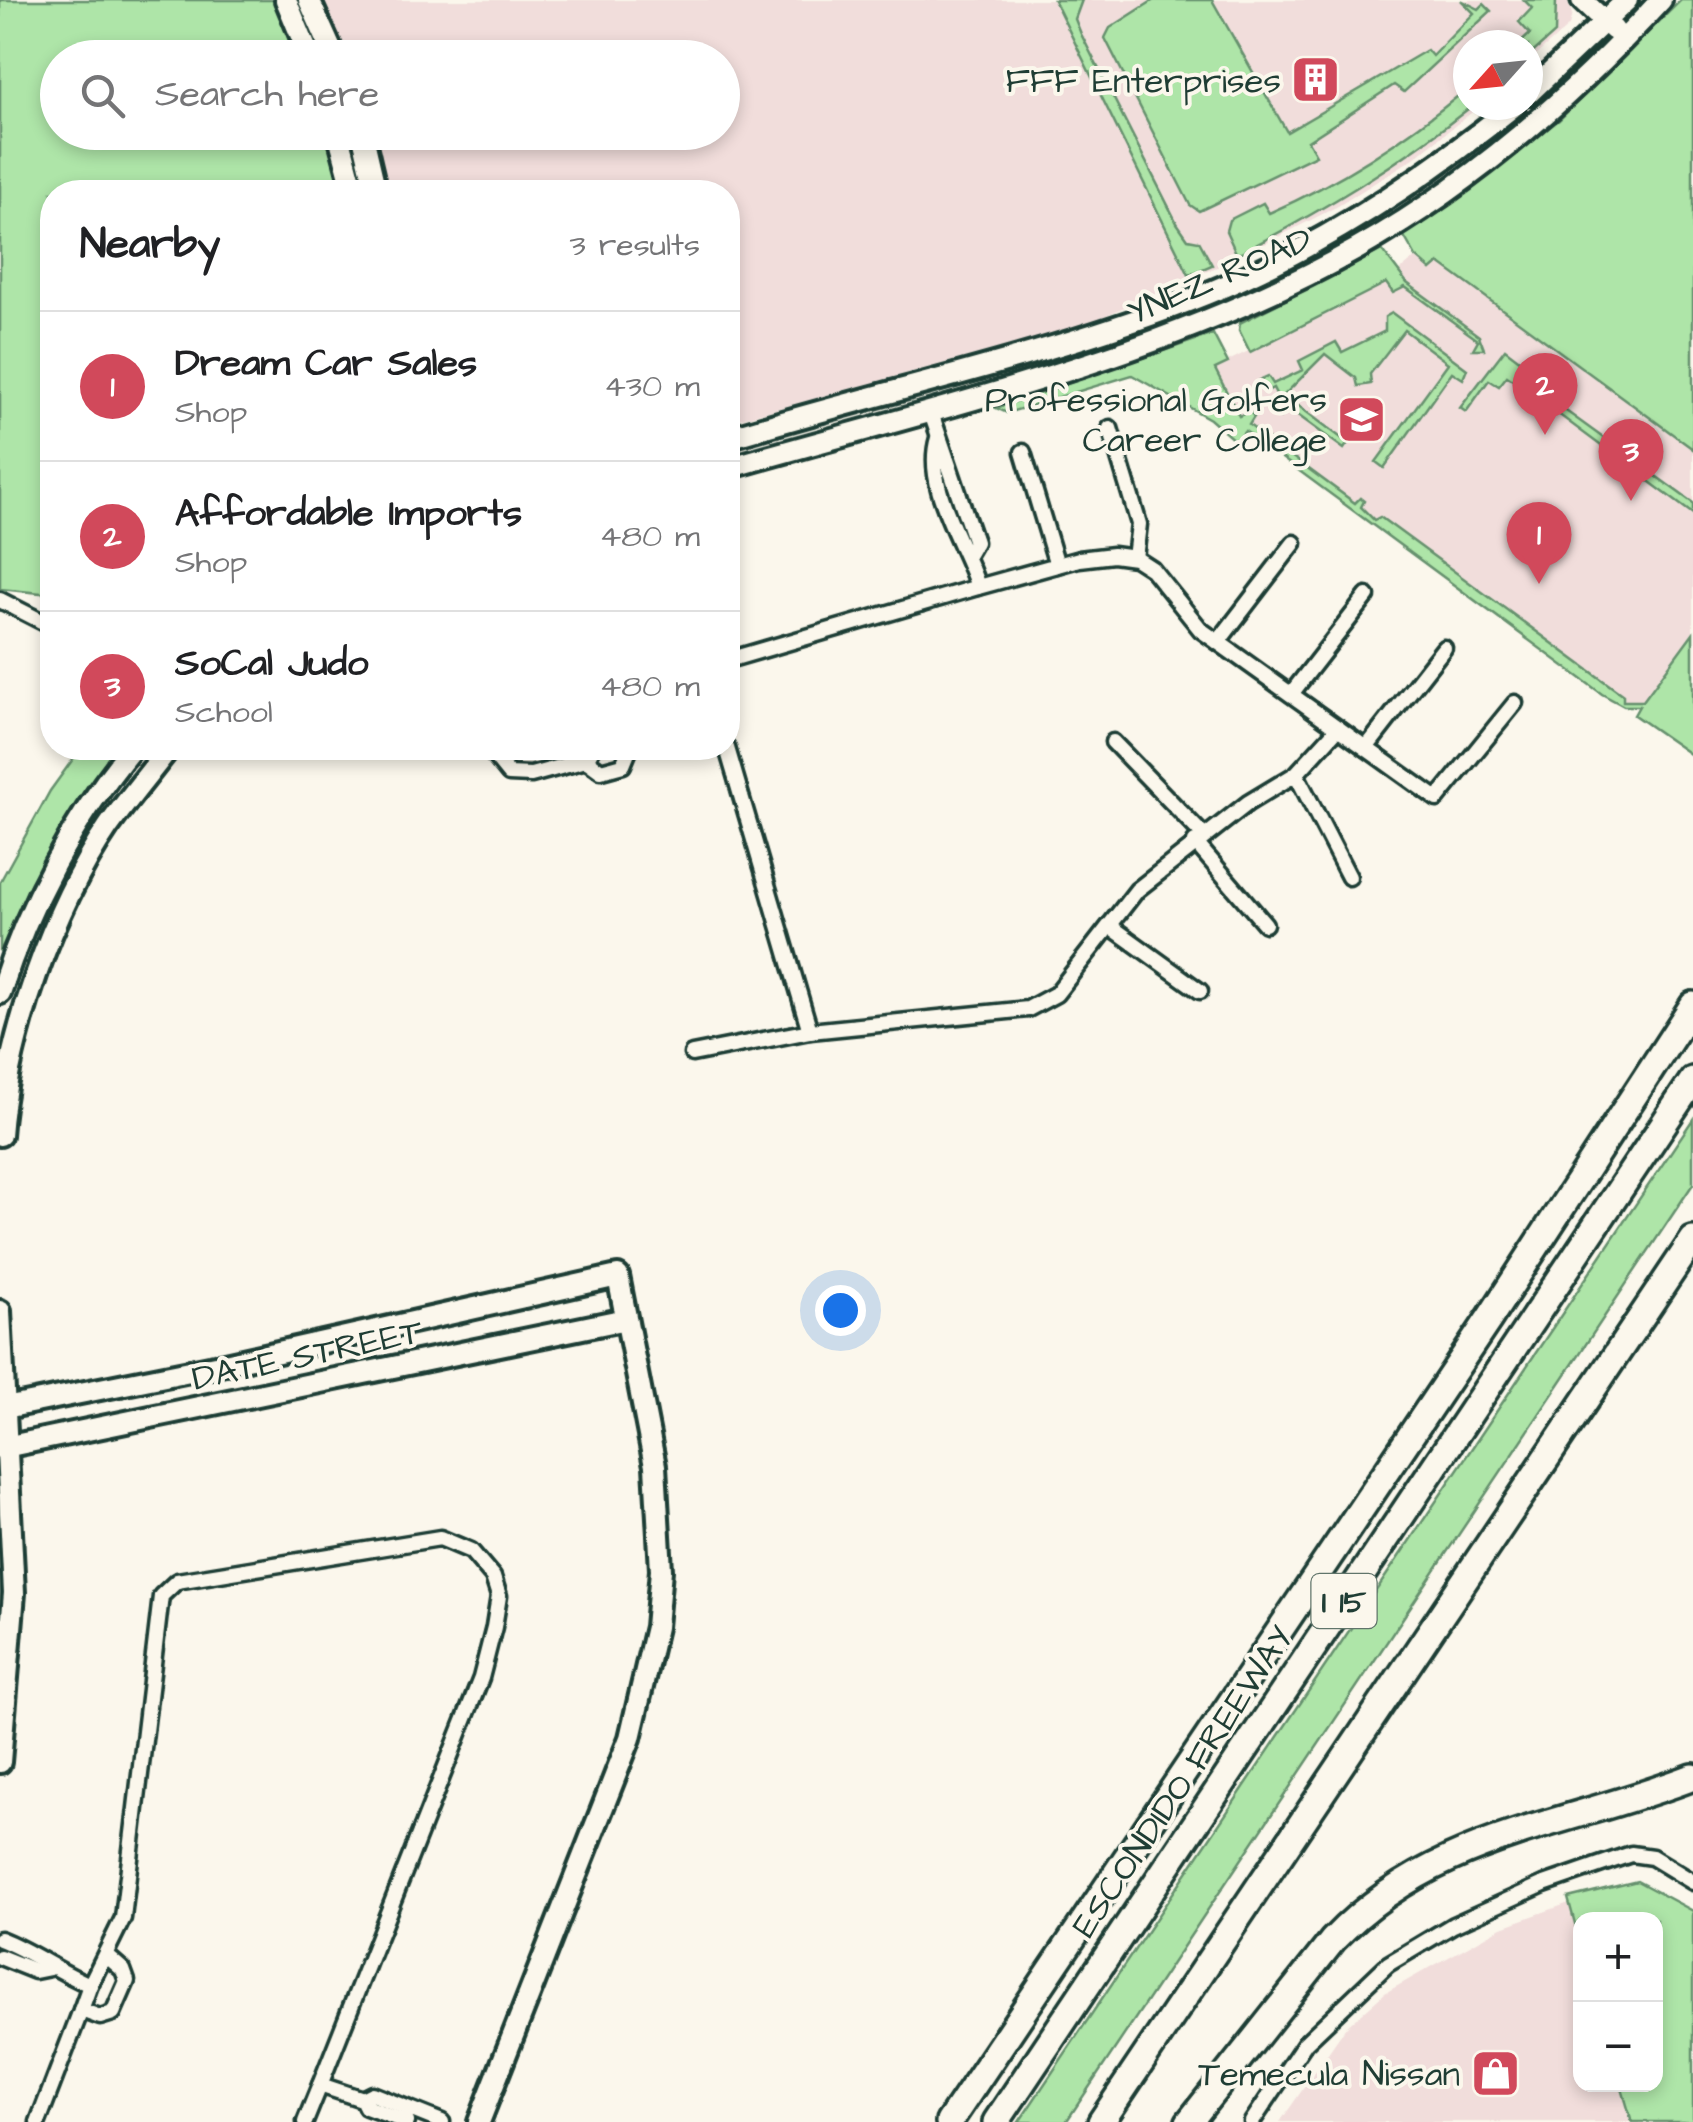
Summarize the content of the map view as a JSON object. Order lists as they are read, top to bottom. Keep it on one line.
{"streets":{"highway":["I 15","ESCONDIDO FREEWAY"],"main road":["YNEZ ROAD","DATE STREET"]},"places":{"building":["FFF Enterprises"],"school or university":["Professional Golfers Career College"],"shop":["Temecula Nissan"]},"north":"bottom left","page":{"search":"Search here","heading":["Nearby","3 results"],"list":[{"mark":"1","name":"Dream Car Sales","note":"Shop","value":"430 m"},{"mark":"2","name":"Affordable Imports","note":"Shop","value":"480 m"},{"mark":"3","name":"SoCal Judo","note":"School","value":"480 m"}],"pins":["2","3","1"],"map_buttons":["+","−"]}}
